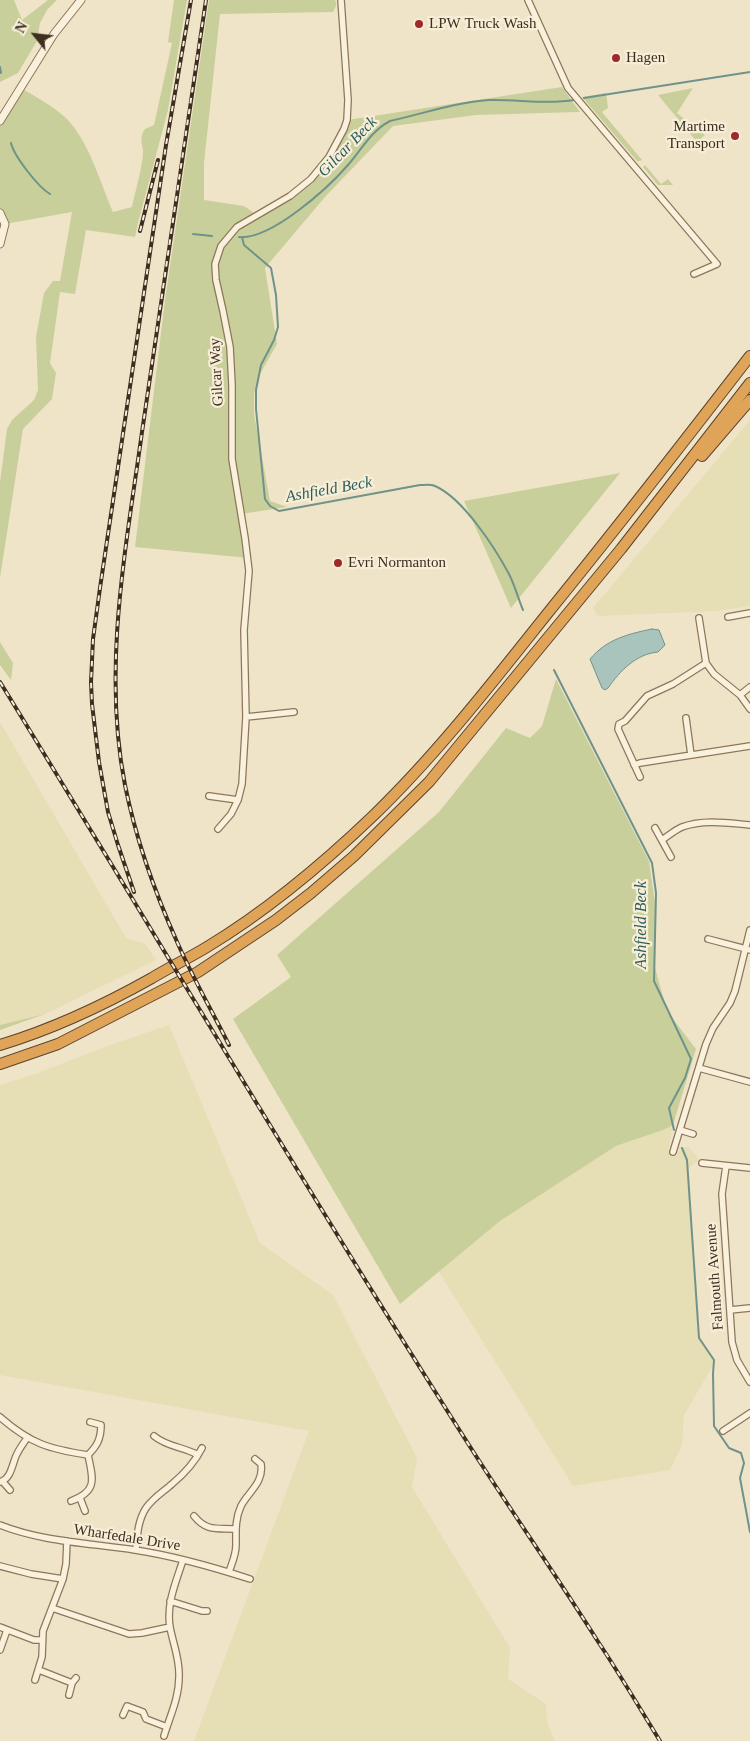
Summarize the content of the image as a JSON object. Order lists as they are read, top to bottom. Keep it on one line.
{"streets":{"street":["Gilcar Way","Falmouth Avenue","Wharfedale Drive"]},"water":["Gilcar Beck","Ashfield Beck"],"places":["LPW Truck Wash","Hagen","Martime Transport","Evri Normanton"],"north":"top left"}
